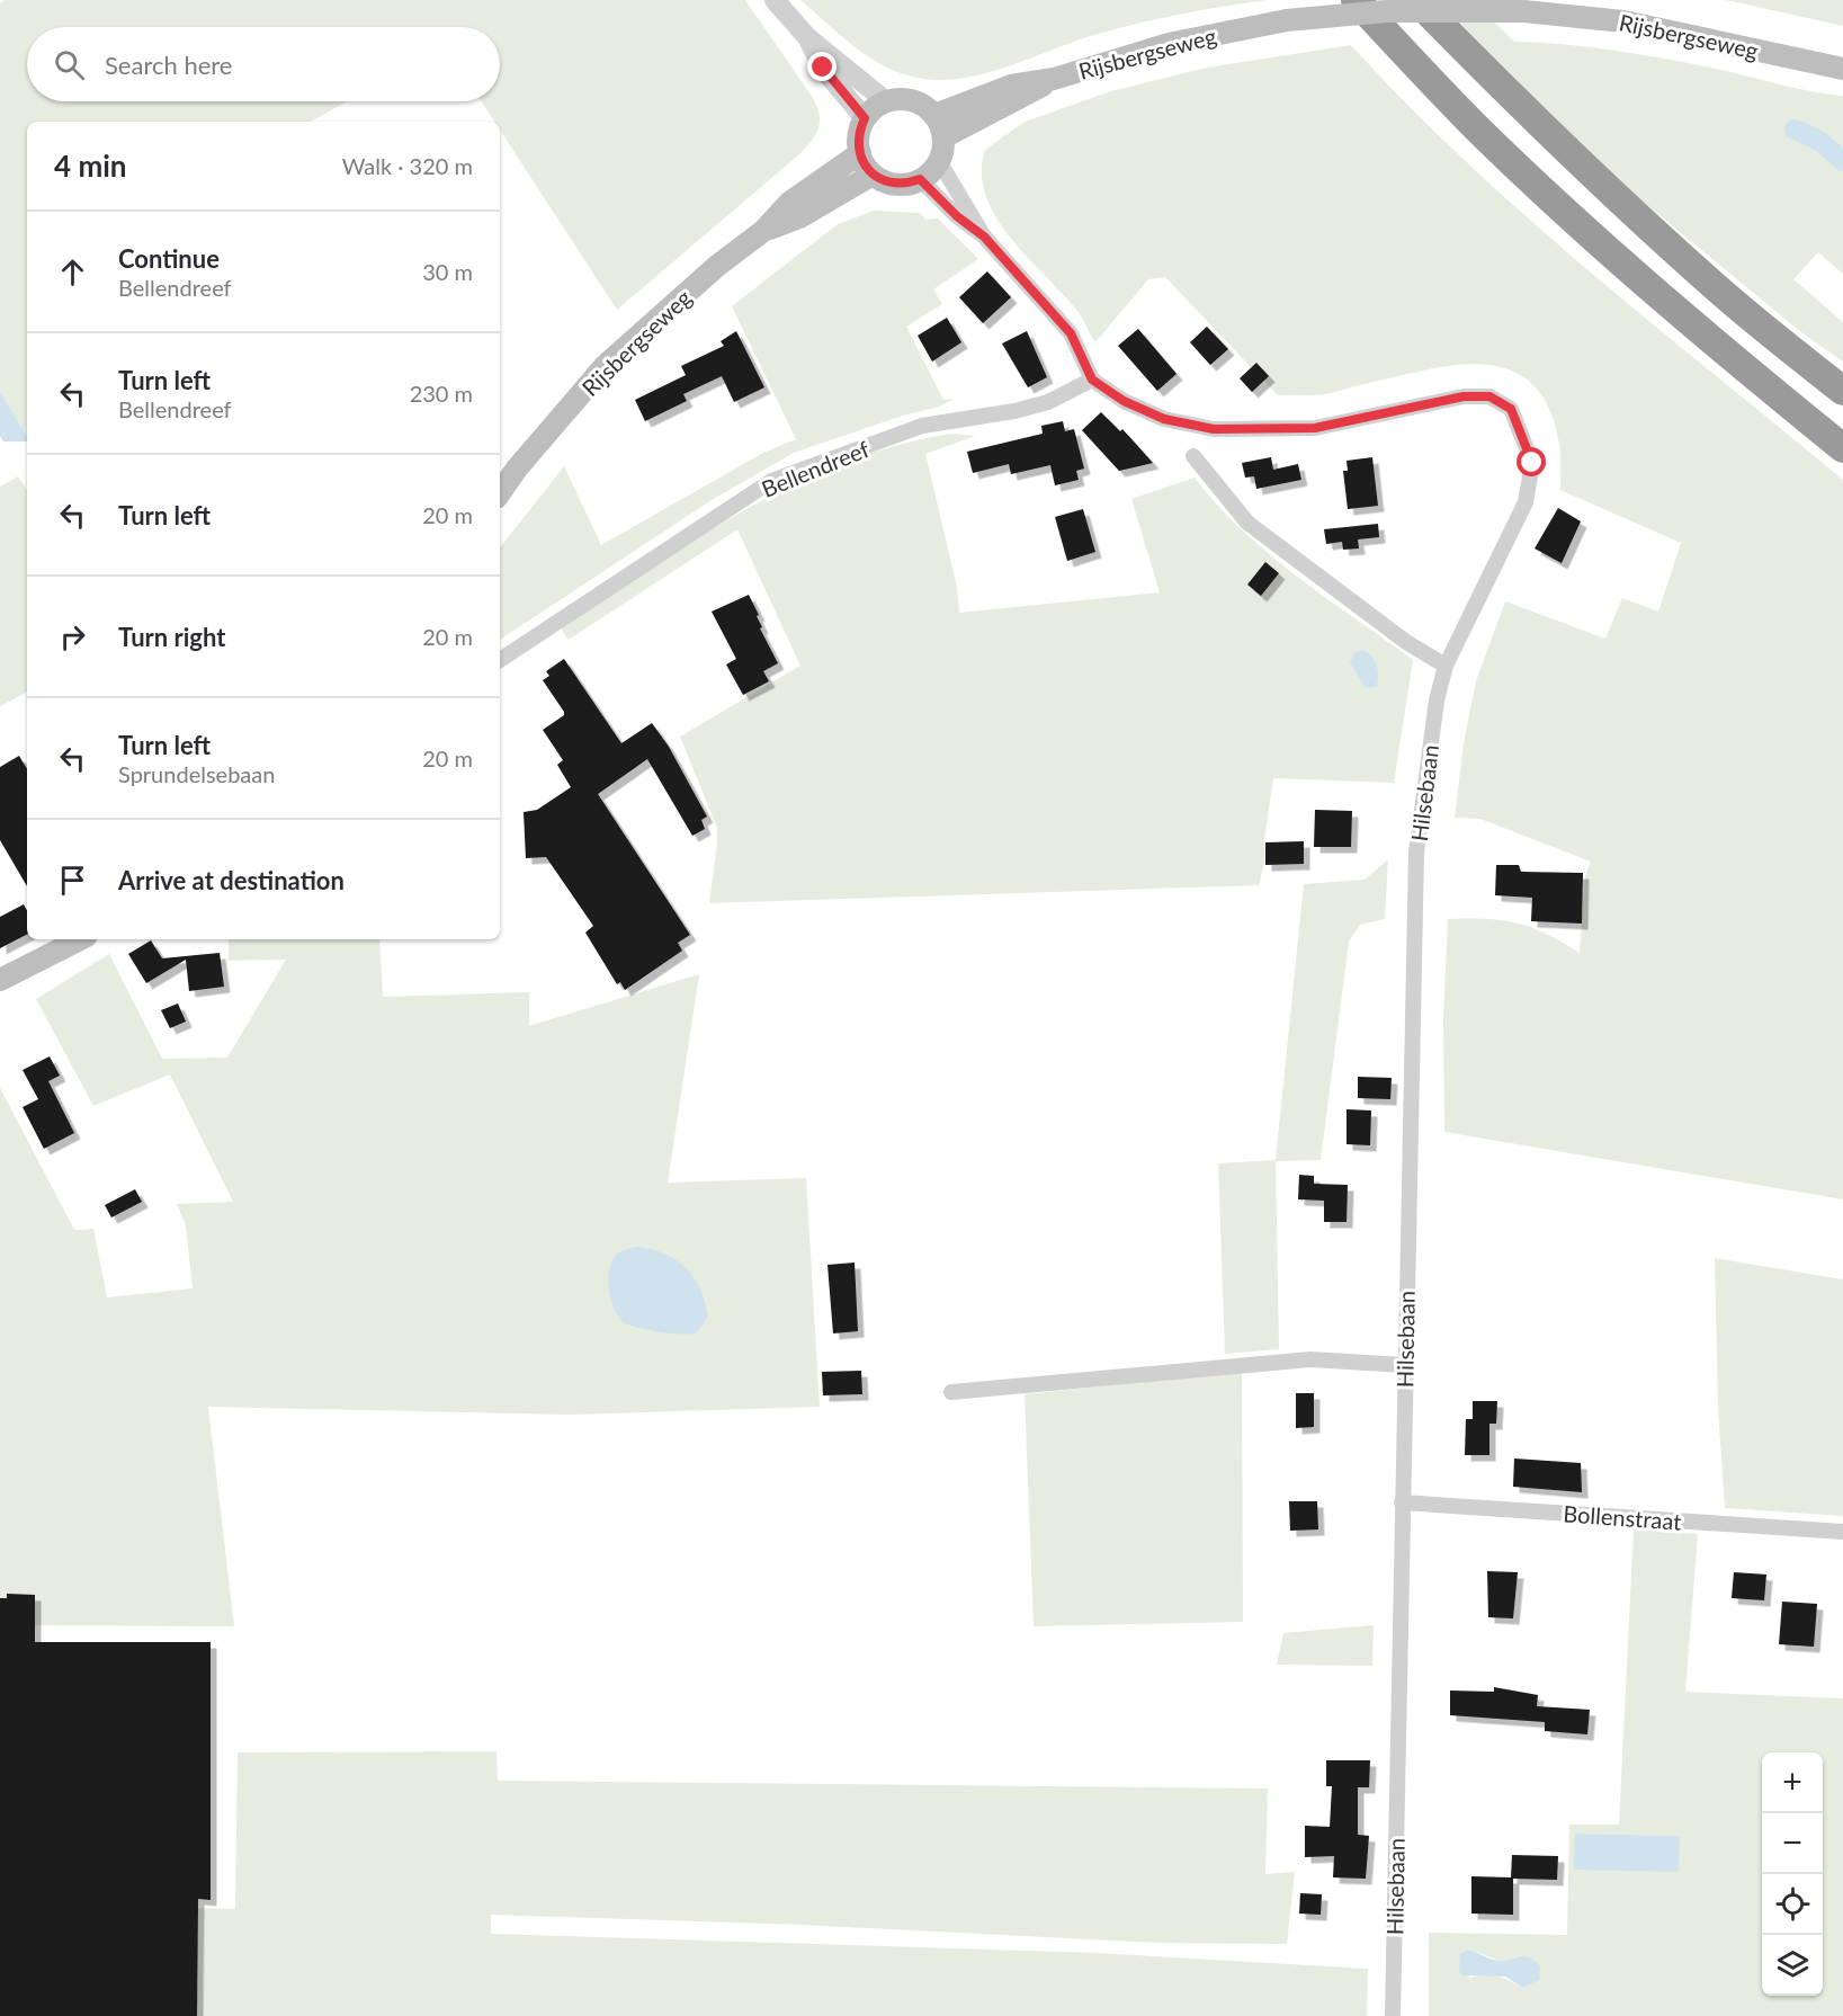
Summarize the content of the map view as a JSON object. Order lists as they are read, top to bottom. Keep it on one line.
{"streets":{"main road":["Rijsbergseweg"],"street":["Bellendreef","Hilsebaan","Bollenstraat"]},"crossings":[["Bellendreef","Hilsebaan"],["Hilsebaan","Bollenstraat"]],"page":{"search":"Search here","heading":["4 min","Walk · 320 m"],"list":[["Continue","Bellendreef","30 m"],["Turn left","Bellendreef","230 m"],["Turn left","20 m"],["Turn right","20 m"],["Turn left","Sprundelsebaan","20 m"],"Arrive at destination"],"map_buttons":["+","−"]}}
